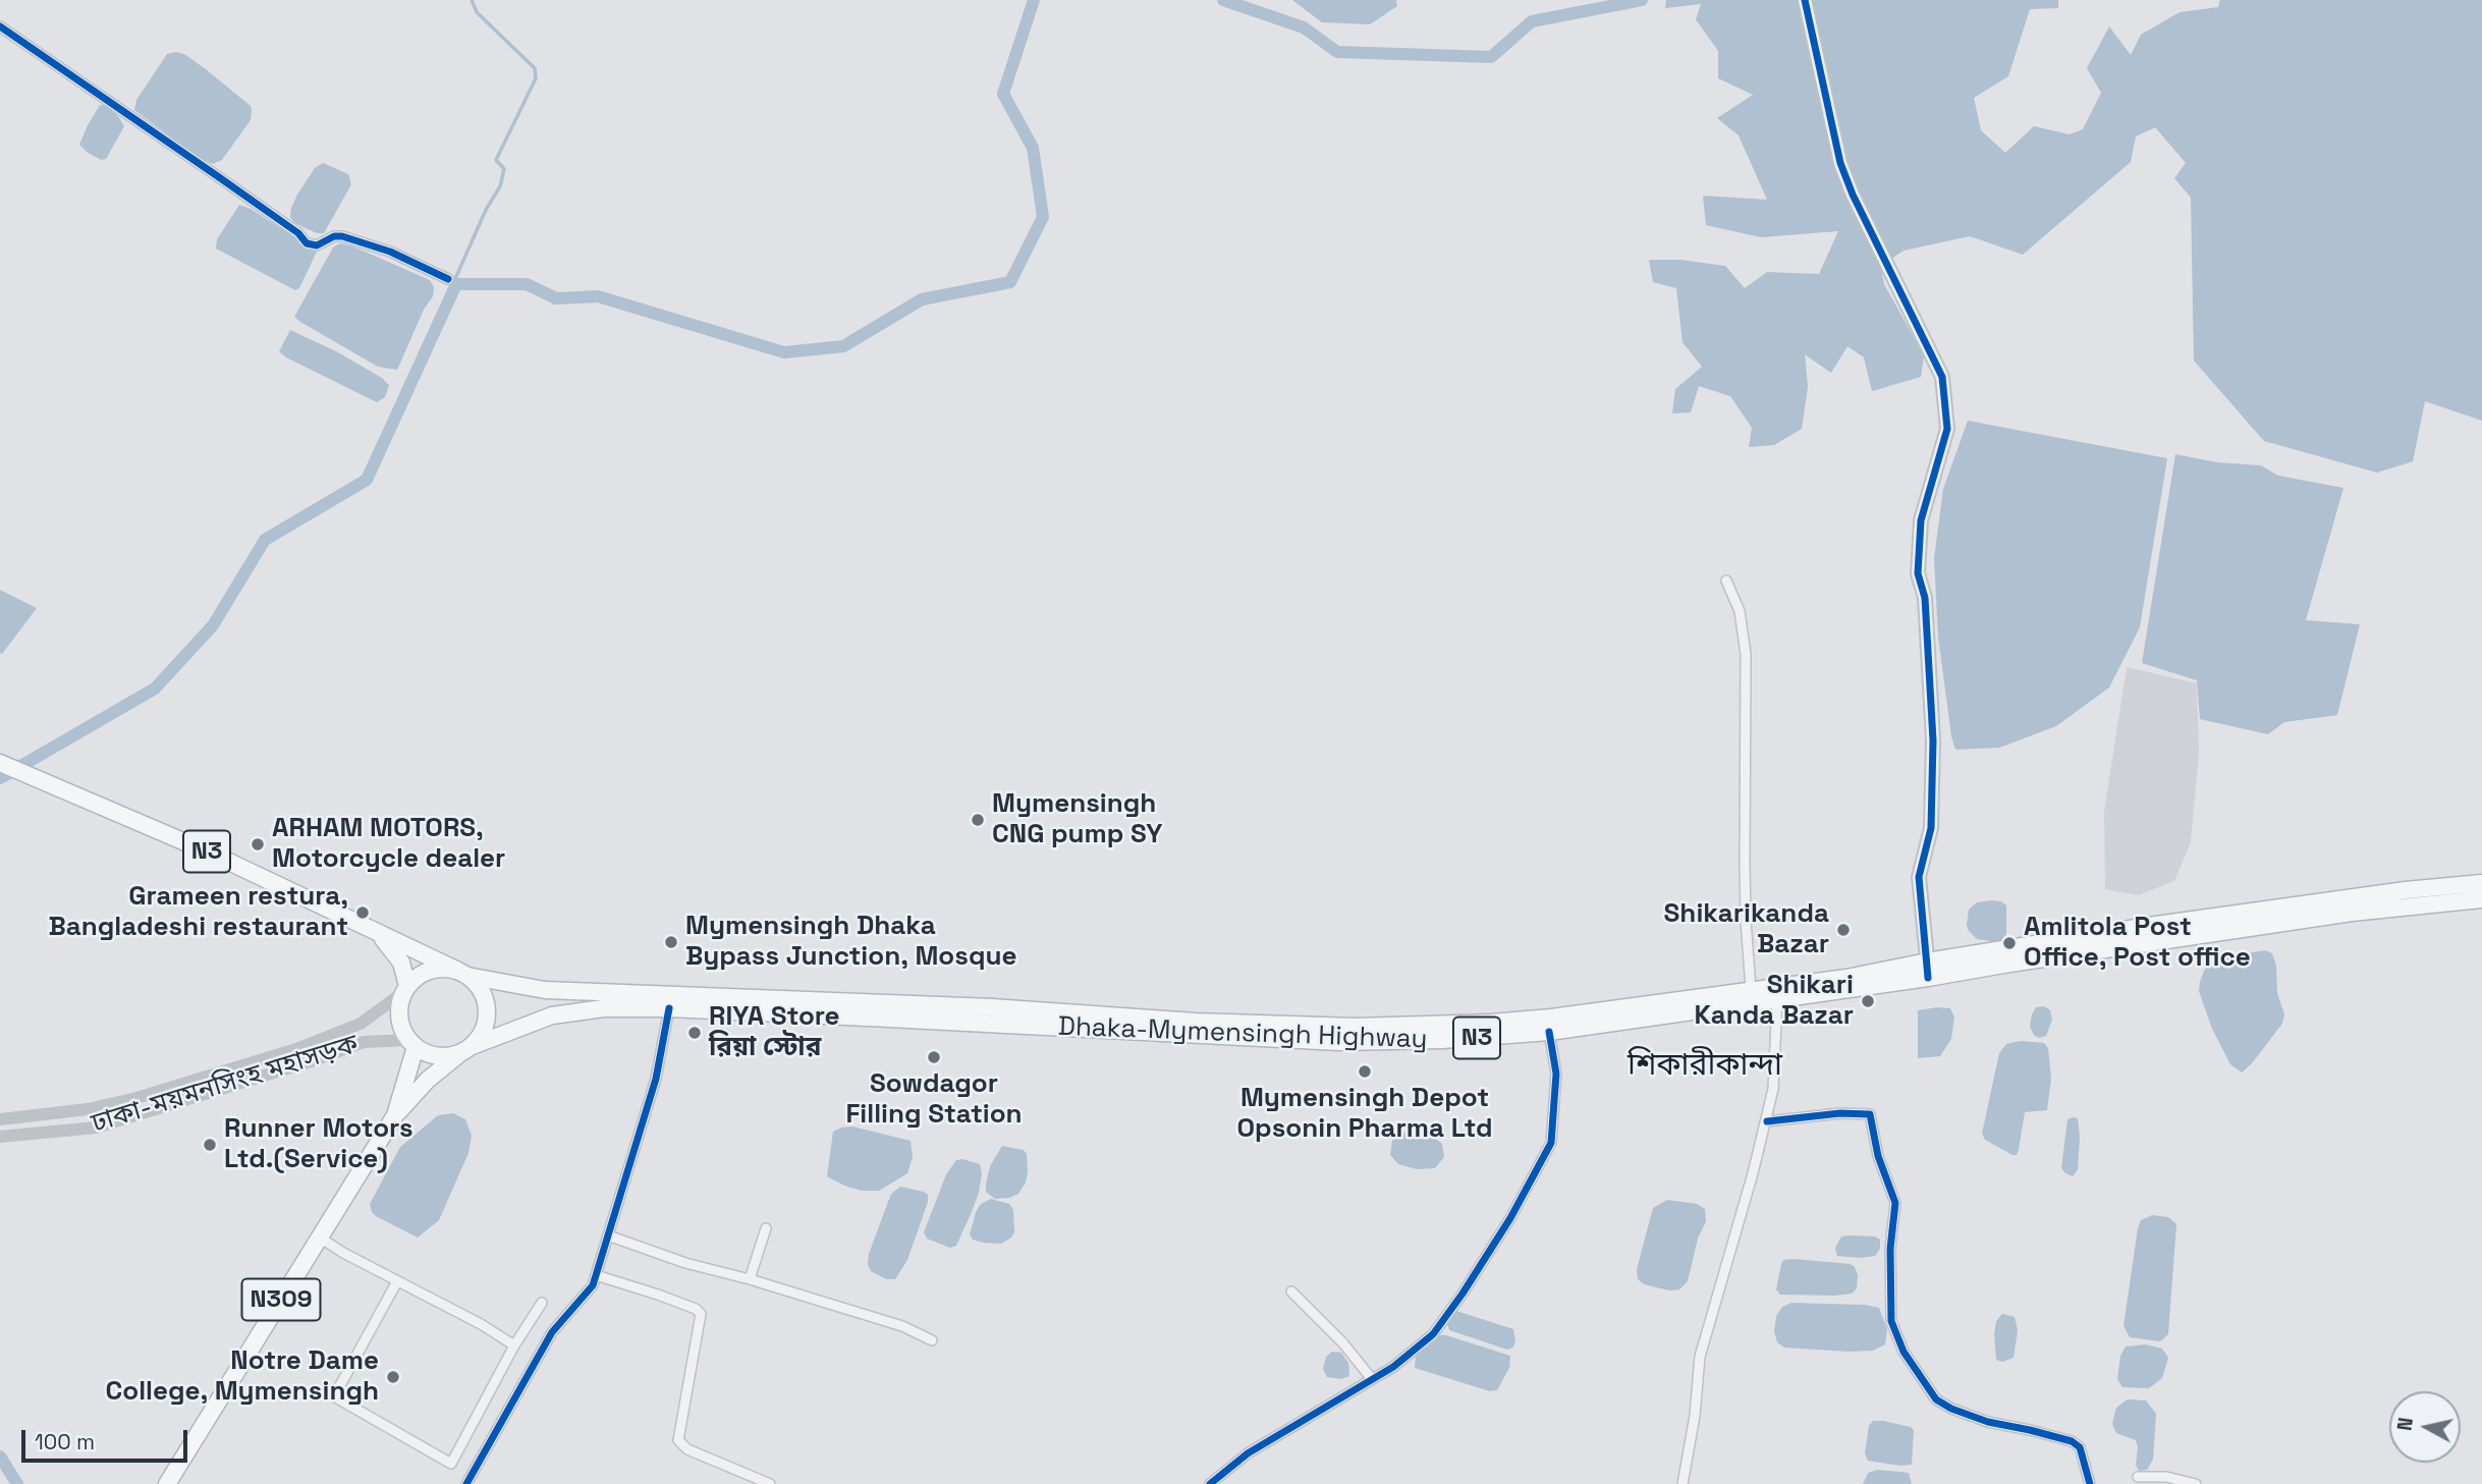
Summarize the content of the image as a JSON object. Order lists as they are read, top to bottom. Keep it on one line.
{"streets":{"highway":["N3","Dhaka-Mymensingh Highway","N309"],"main road":["ঢাকা-ময়মনসিংহ মহাসড়ক"]},"crossings":[["N3","Dhaka-Mymensingh Highway"],["N3","ঢাকা-ময়মনসিংহ মহাসড়ক"],["N3","N309"],["Dhaka-Mymensingh Highway","ঢাকা-ময়মনসিংহ মহাসড়ক"],["Dhaka-Mymensingh Highway","N309"],["ঢাকা-ময়মনসিংহ মহাসড়ক","N309"]],"districts":["শিকারীকান্দা"],"places":["Mymensingh CNG pump SY","ARHAM MOTORS, Motorcycle dealer","Grameen restura, Bangladeshi restaurant","Shikarikanda Bazar","Mymensingh Dhaka Bypass Junction, Mosque","Amlitola Post Office, Post office","Shikari Kanda Bazar","RIYA Store রিয়া স্টোর","Sowdagor Filling Station","Mymensingh Depot Opsonin Pharma Ltd","Runner Motors Ltd.(Service)","Notre Dame College, Mymensingh"],"scale_bar":"100 m","north":"left"}
